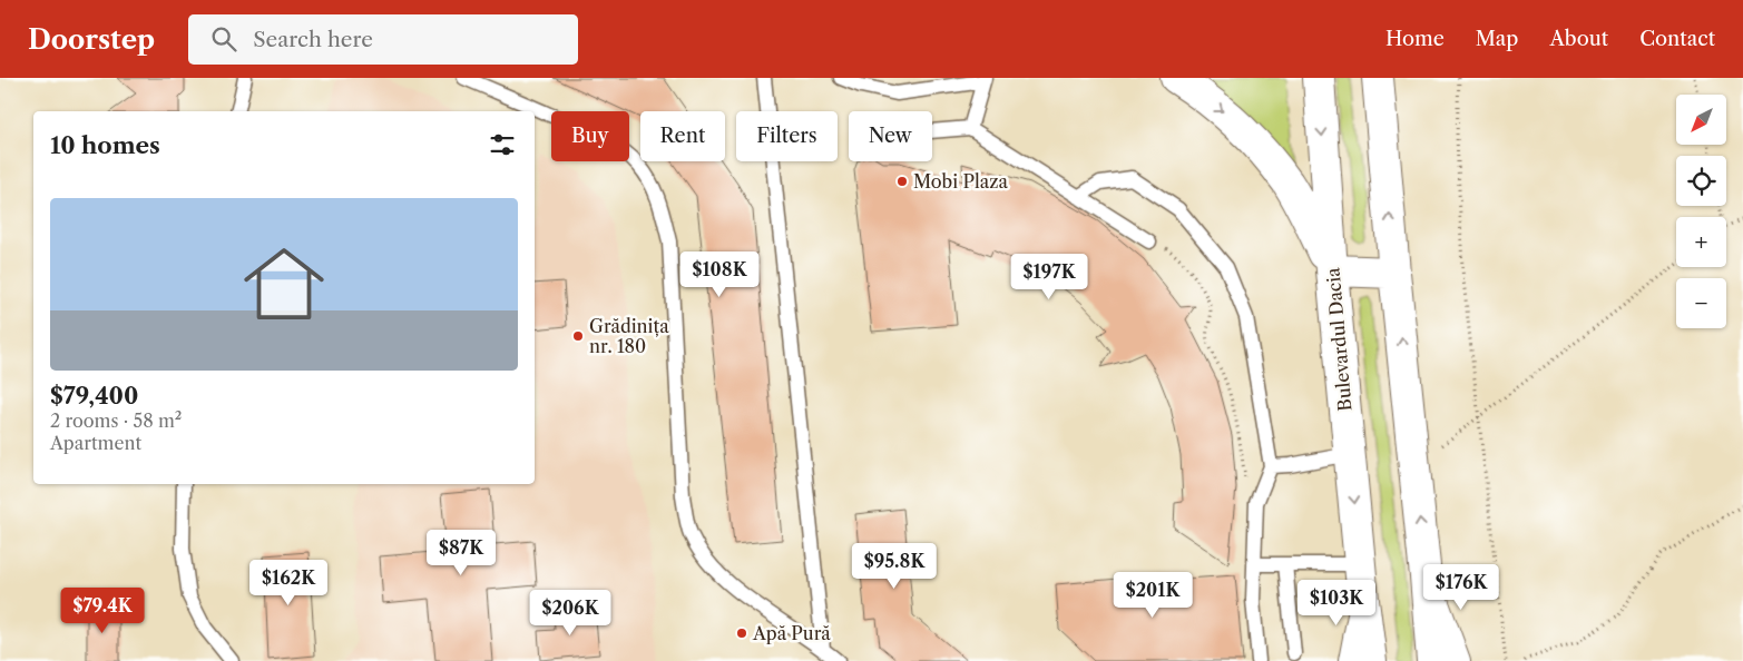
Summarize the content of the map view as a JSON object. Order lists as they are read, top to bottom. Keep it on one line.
{"streets":{"main road":["Bulevardul Dacia"]},"places":["Mobi Plaza","Grădinița nr. 180","Apă Pură"],"north":"bottom left","page":{"header":"Doorstep","search":"Search here","nav":["Home","Map","About","Contact"],"map_buttons":["+","−"],"chip":["Buy","Rent","Filters","New"],"heading":"10 homes","list":[{"name":"$79,400","note":"2 rooms · 58 m² · Apartment"}],"price":["$108K","$197K","$87K","$95.8K","$162K","$176K","$201K","$103K","$79.4K","$206K"]}}
